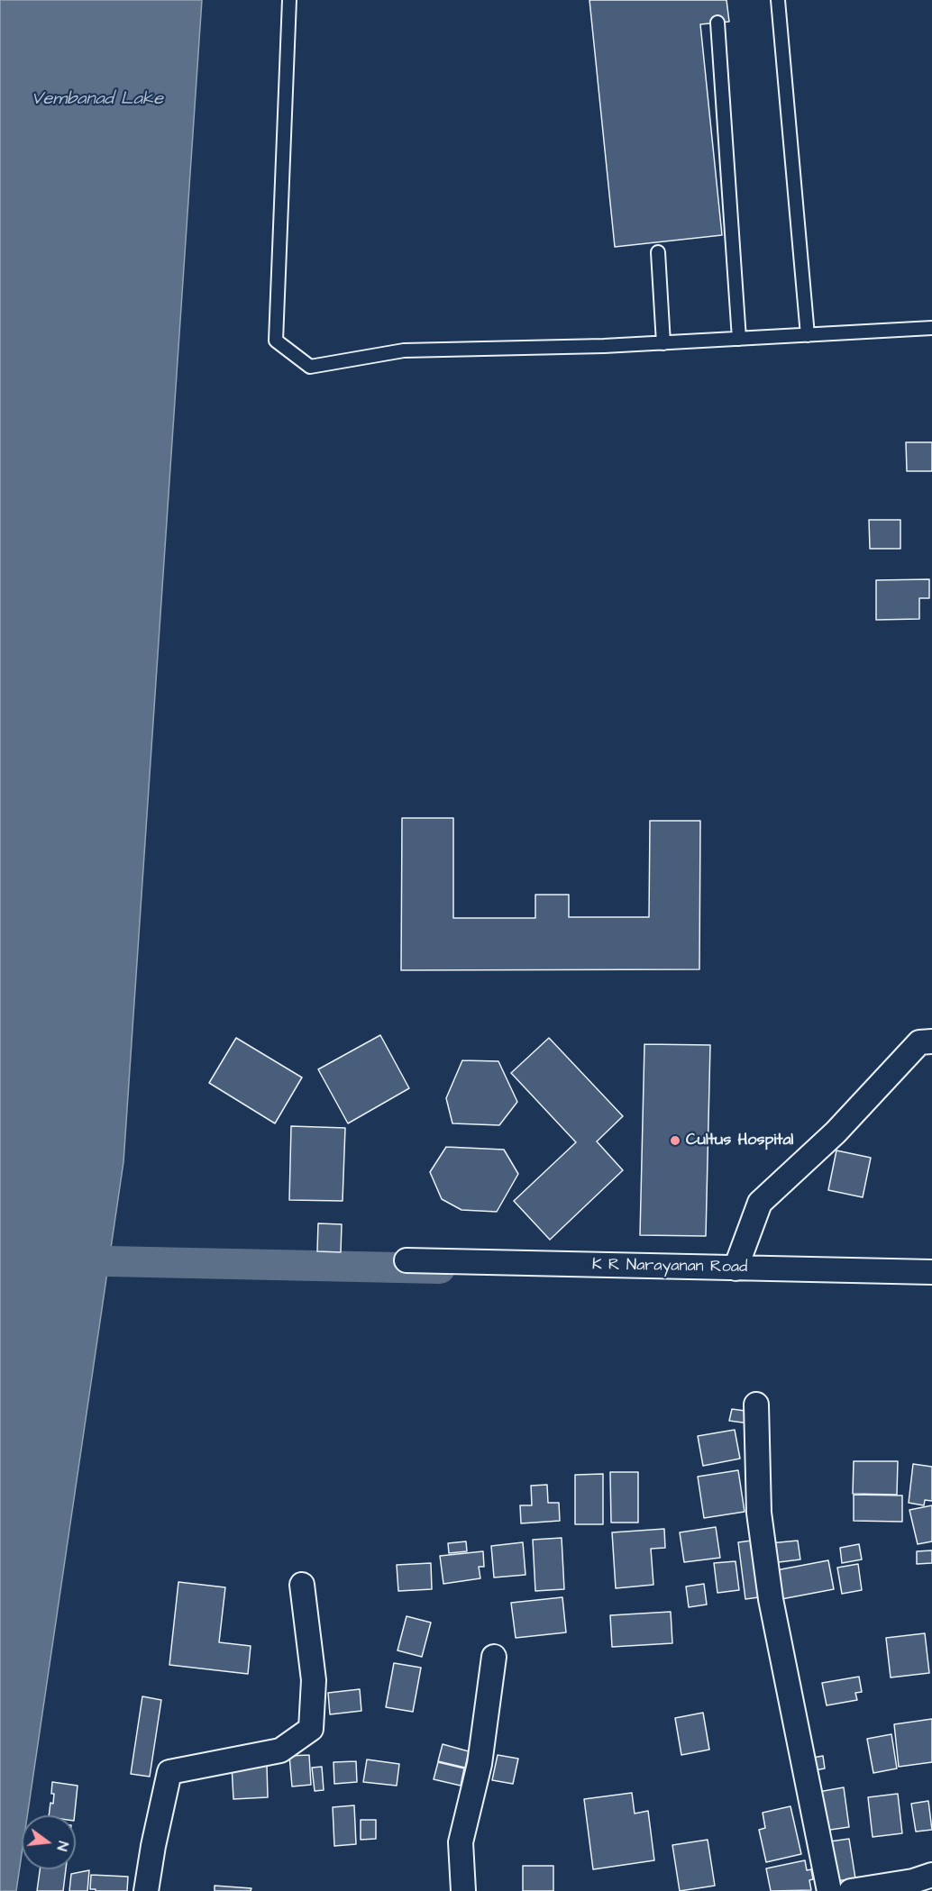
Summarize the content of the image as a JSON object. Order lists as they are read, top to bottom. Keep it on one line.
{"streets":{"street":["K R Narayanan Road"]},"water":["Vembanad Lake"],"places":["Cultus Hospital"],"north":"right"}
